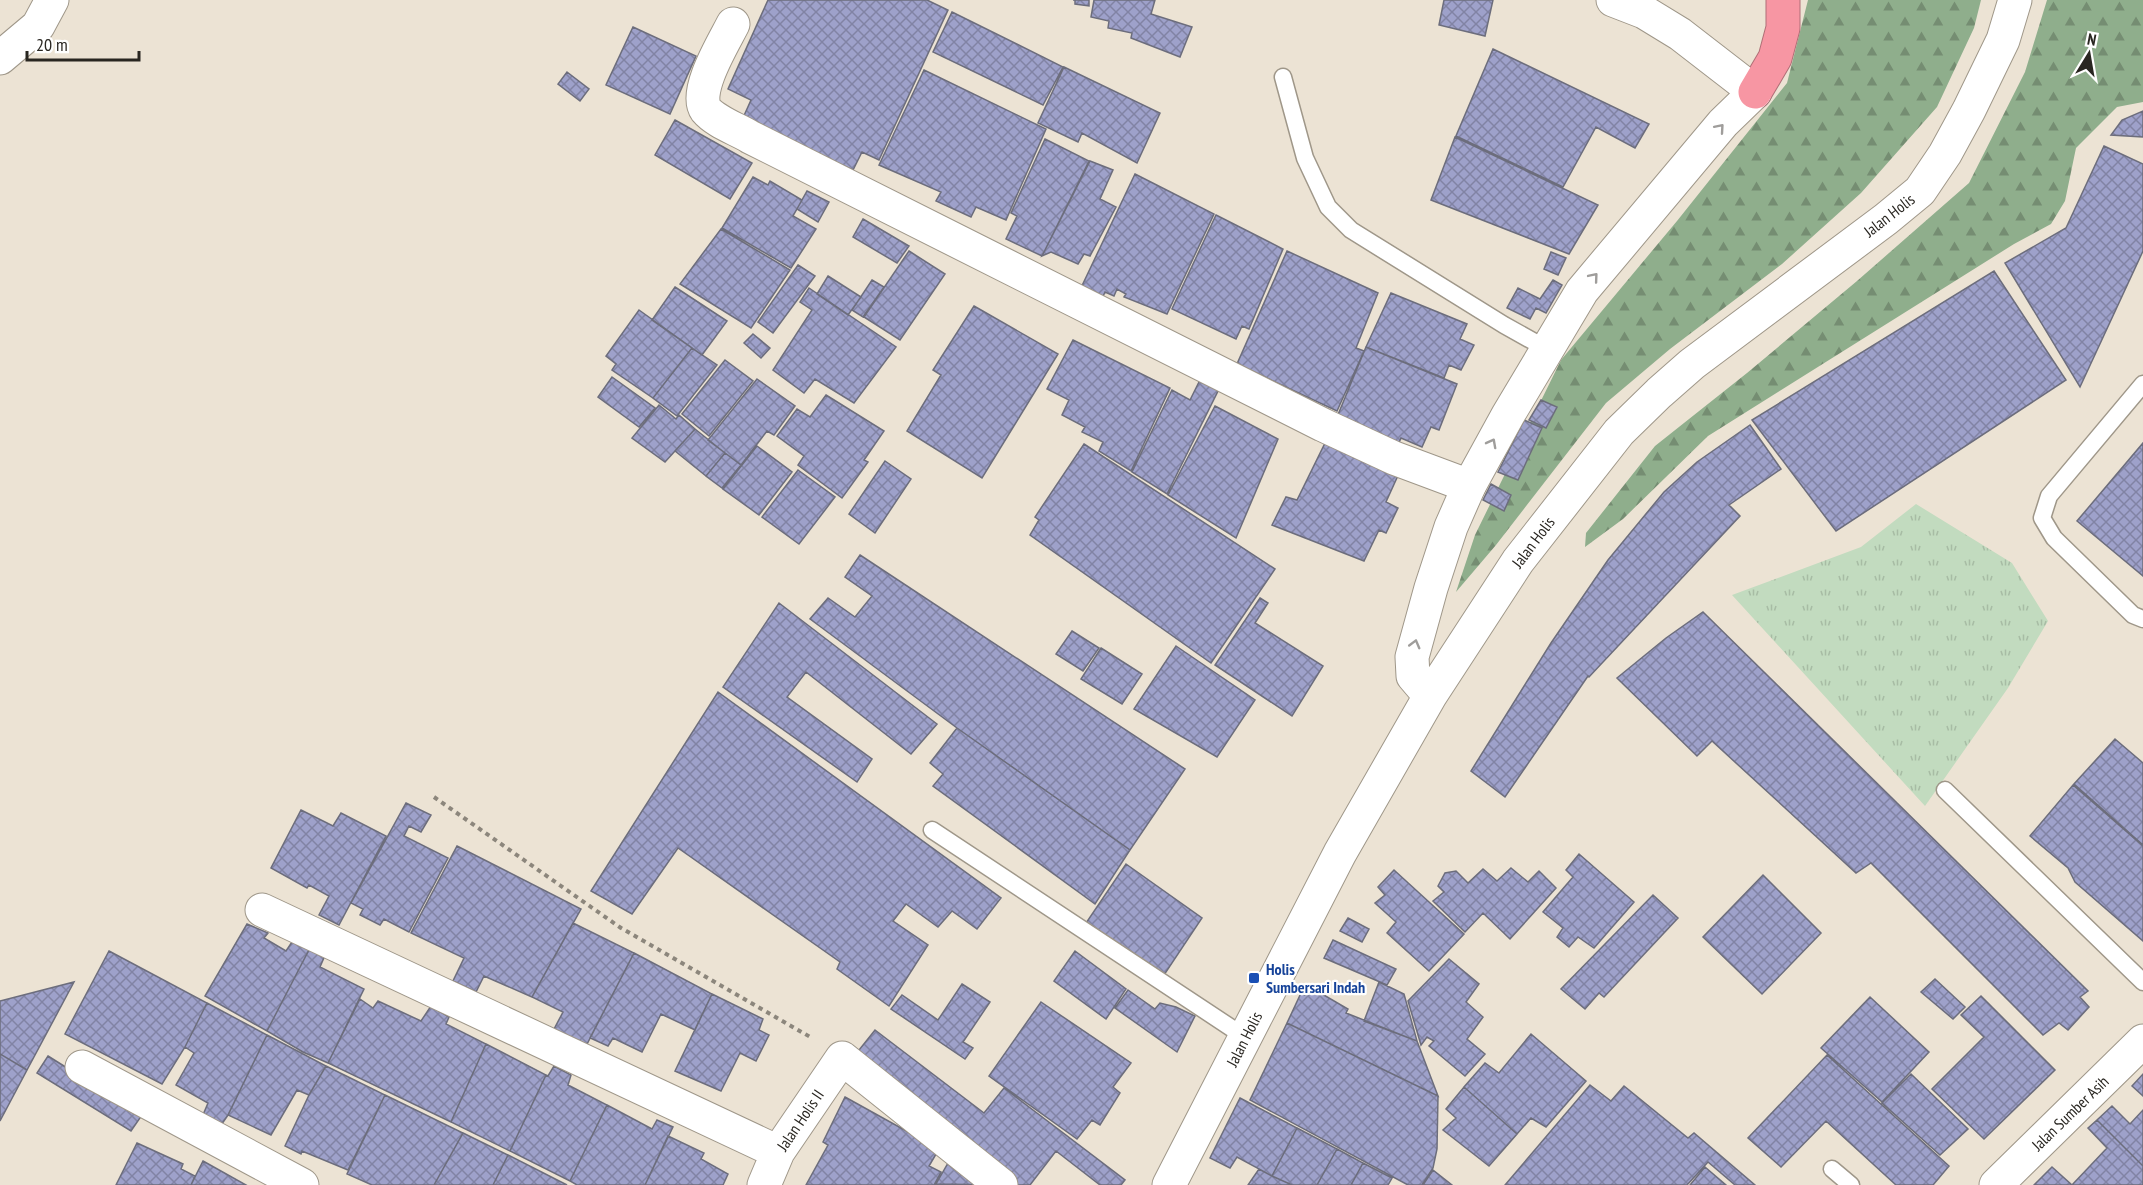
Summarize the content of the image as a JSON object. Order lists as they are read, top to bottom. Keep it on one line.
{"streets":{"street":["Jalan Holis","Jalan Sumber Asih","Jalan Holis II"]},"places":{"transit":["Holis Sumbersari Indah"]},"scale_bar":"20 m","north":"top"}
